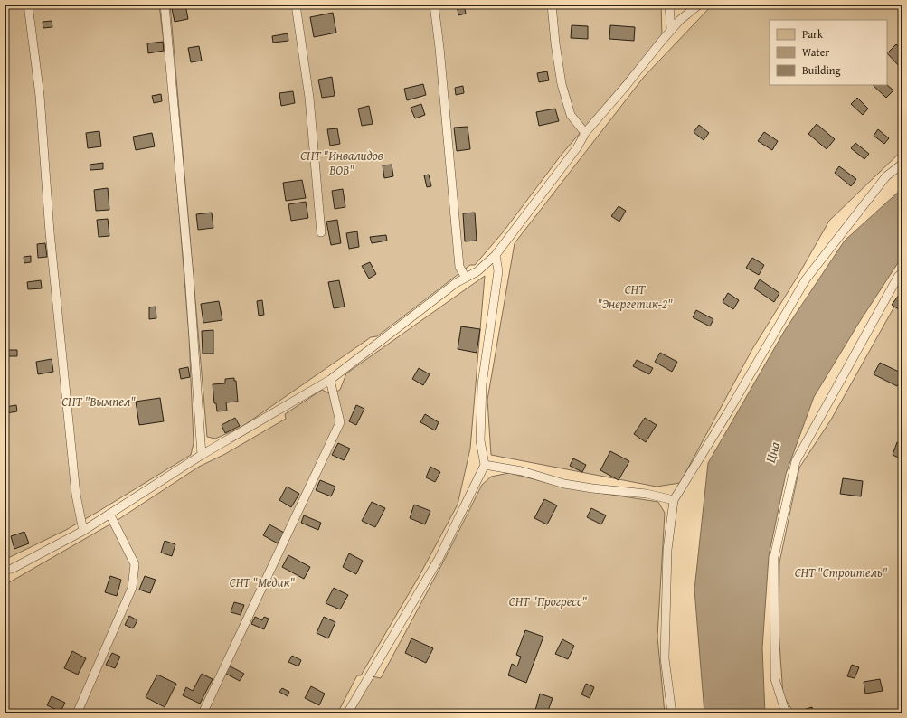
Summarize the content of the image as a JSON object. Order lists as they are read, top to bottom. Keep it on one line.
{"water":["Цна"],"parks":["СНТ \"Инвалидов ВОВ\"","СНТ \"Энергетик-2\"","СНТ \"Вымпел\"","СНТ \"Строитель\"","СНТ \"Медик\"","СНТ \"Прогресс\""],"legend":["Park","Water","Building"]}
